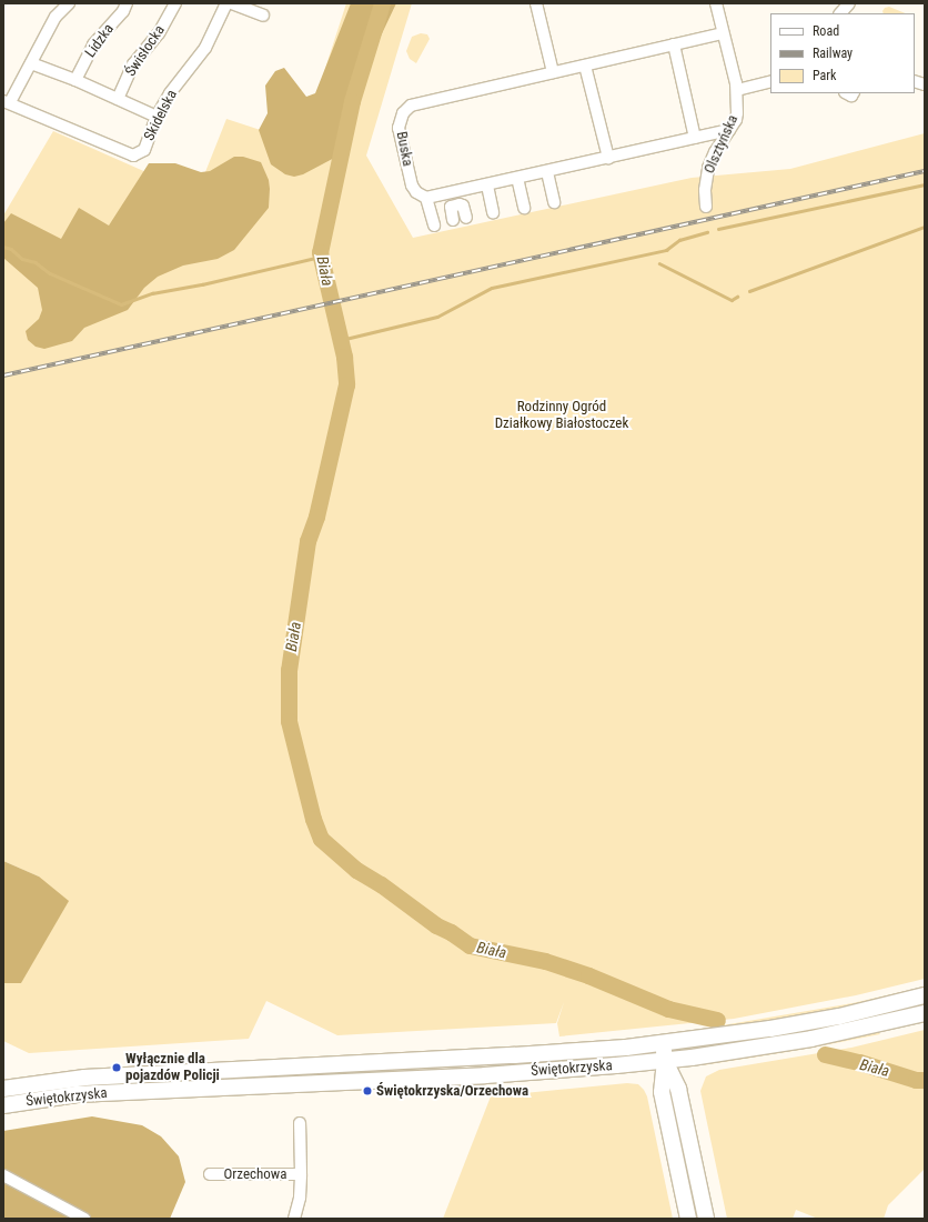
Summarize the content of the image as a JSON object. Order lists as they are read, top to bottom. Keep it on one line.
{"streets":{"main road":["Świętokrzyska"],"street":["Lidzka","Świsłocka","Skidelska","Olsztyńska","Buska","Orzechowa"]},"crossings":[["Olsztyńska","Buska"]],"water":["Biała"],"parks":["Rodzinny Ogród Działkowy Białostoczek"],"places":["Wyłącznie dla pojazdów Policji","Świętokrzyska/Orzechowa"],"legend":["Road","Railway","Park"]}
